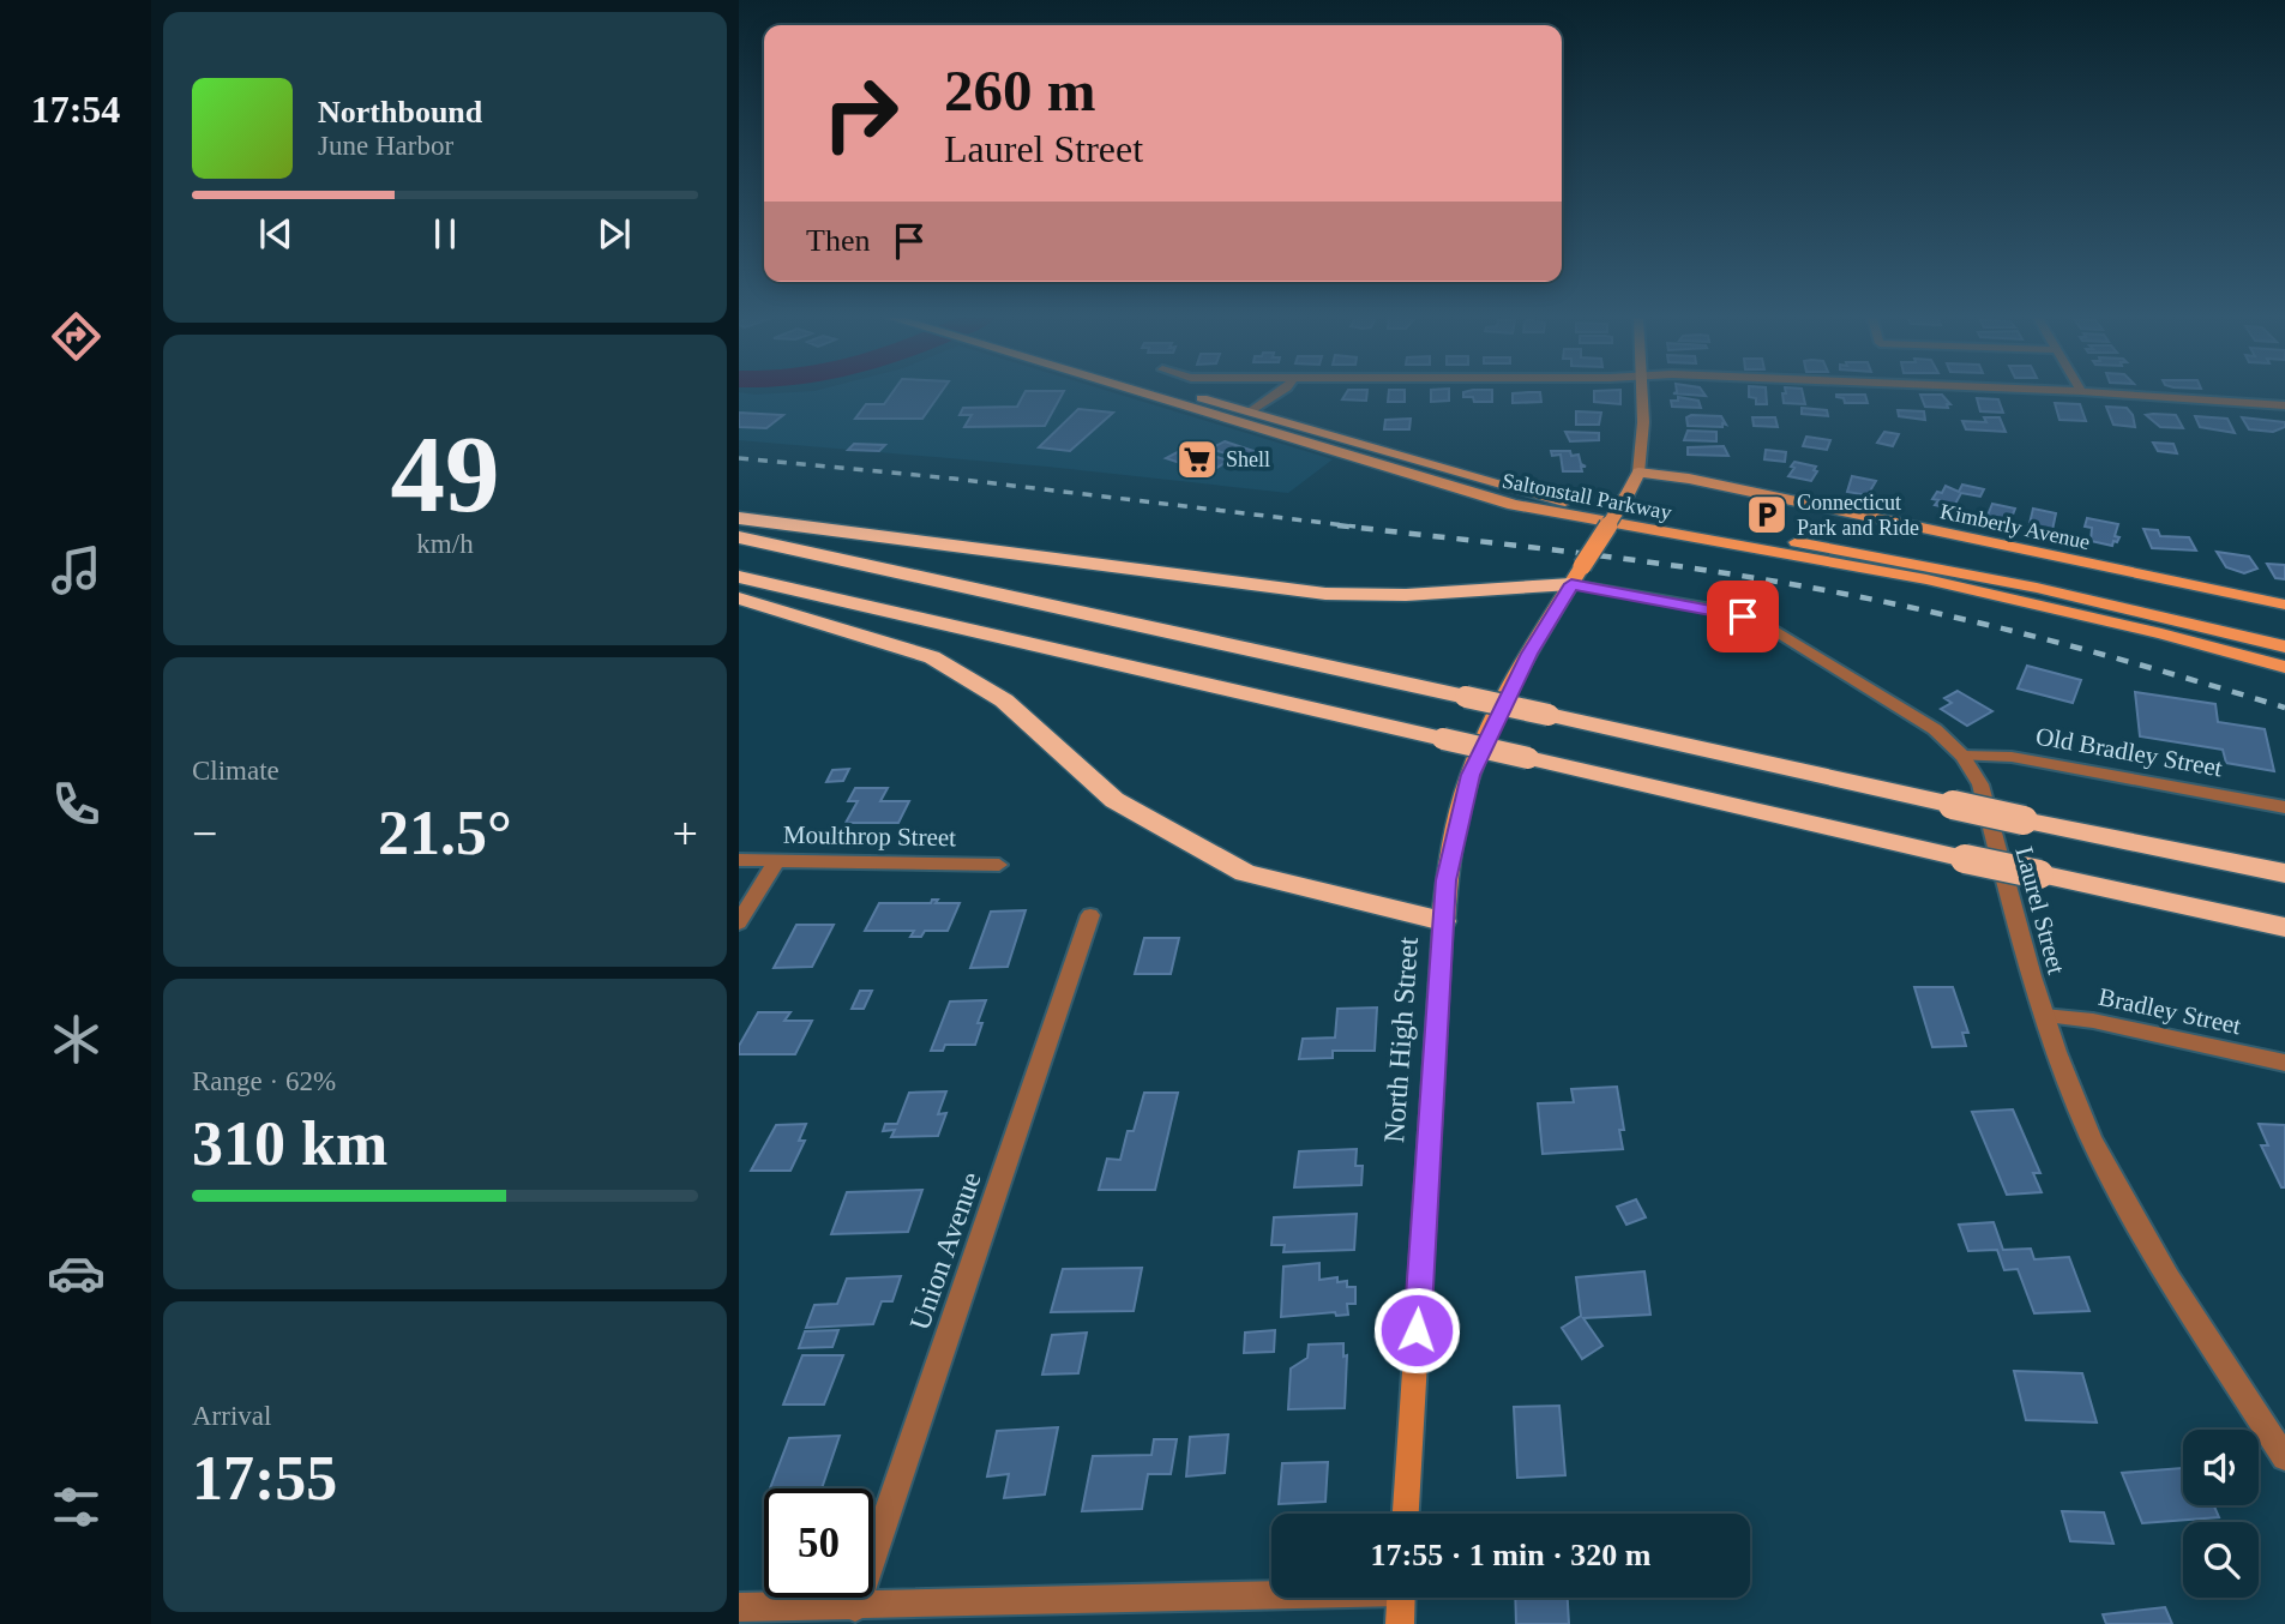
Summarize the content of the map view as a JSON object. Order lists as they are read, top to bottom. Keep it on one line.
{"streets":{"main road":["Saltonstall Parkway","Kimberly Avenue","North High Street"],"street":["Old Bradley Street","Moulthrop Street","Laurel Street","Bradley Street","Union Avenue"]},"crossings":[["Kimberly Avenue","North High Street"],["Old Bradley Street","Laurel Street"],["Laurel Street","Bradley Street"],["Laurel Street","North High Street"]],"places":{"supermarket":["Shell"],"parking":["Connecticut Park and Ride"]},"page":{"tabs":"17:54","turn":["260 m","Laurel Street"],"song":["Northbound","June Harbor"],"then":"Then","tile":[["49","km/h"],"Climate",["Range · 62%","310 km"],["Arrival","17:55"]],"heat":["−","21.5°","+"],"limit":"50","trip":"17:55 · 1 min · 320 m"}}
